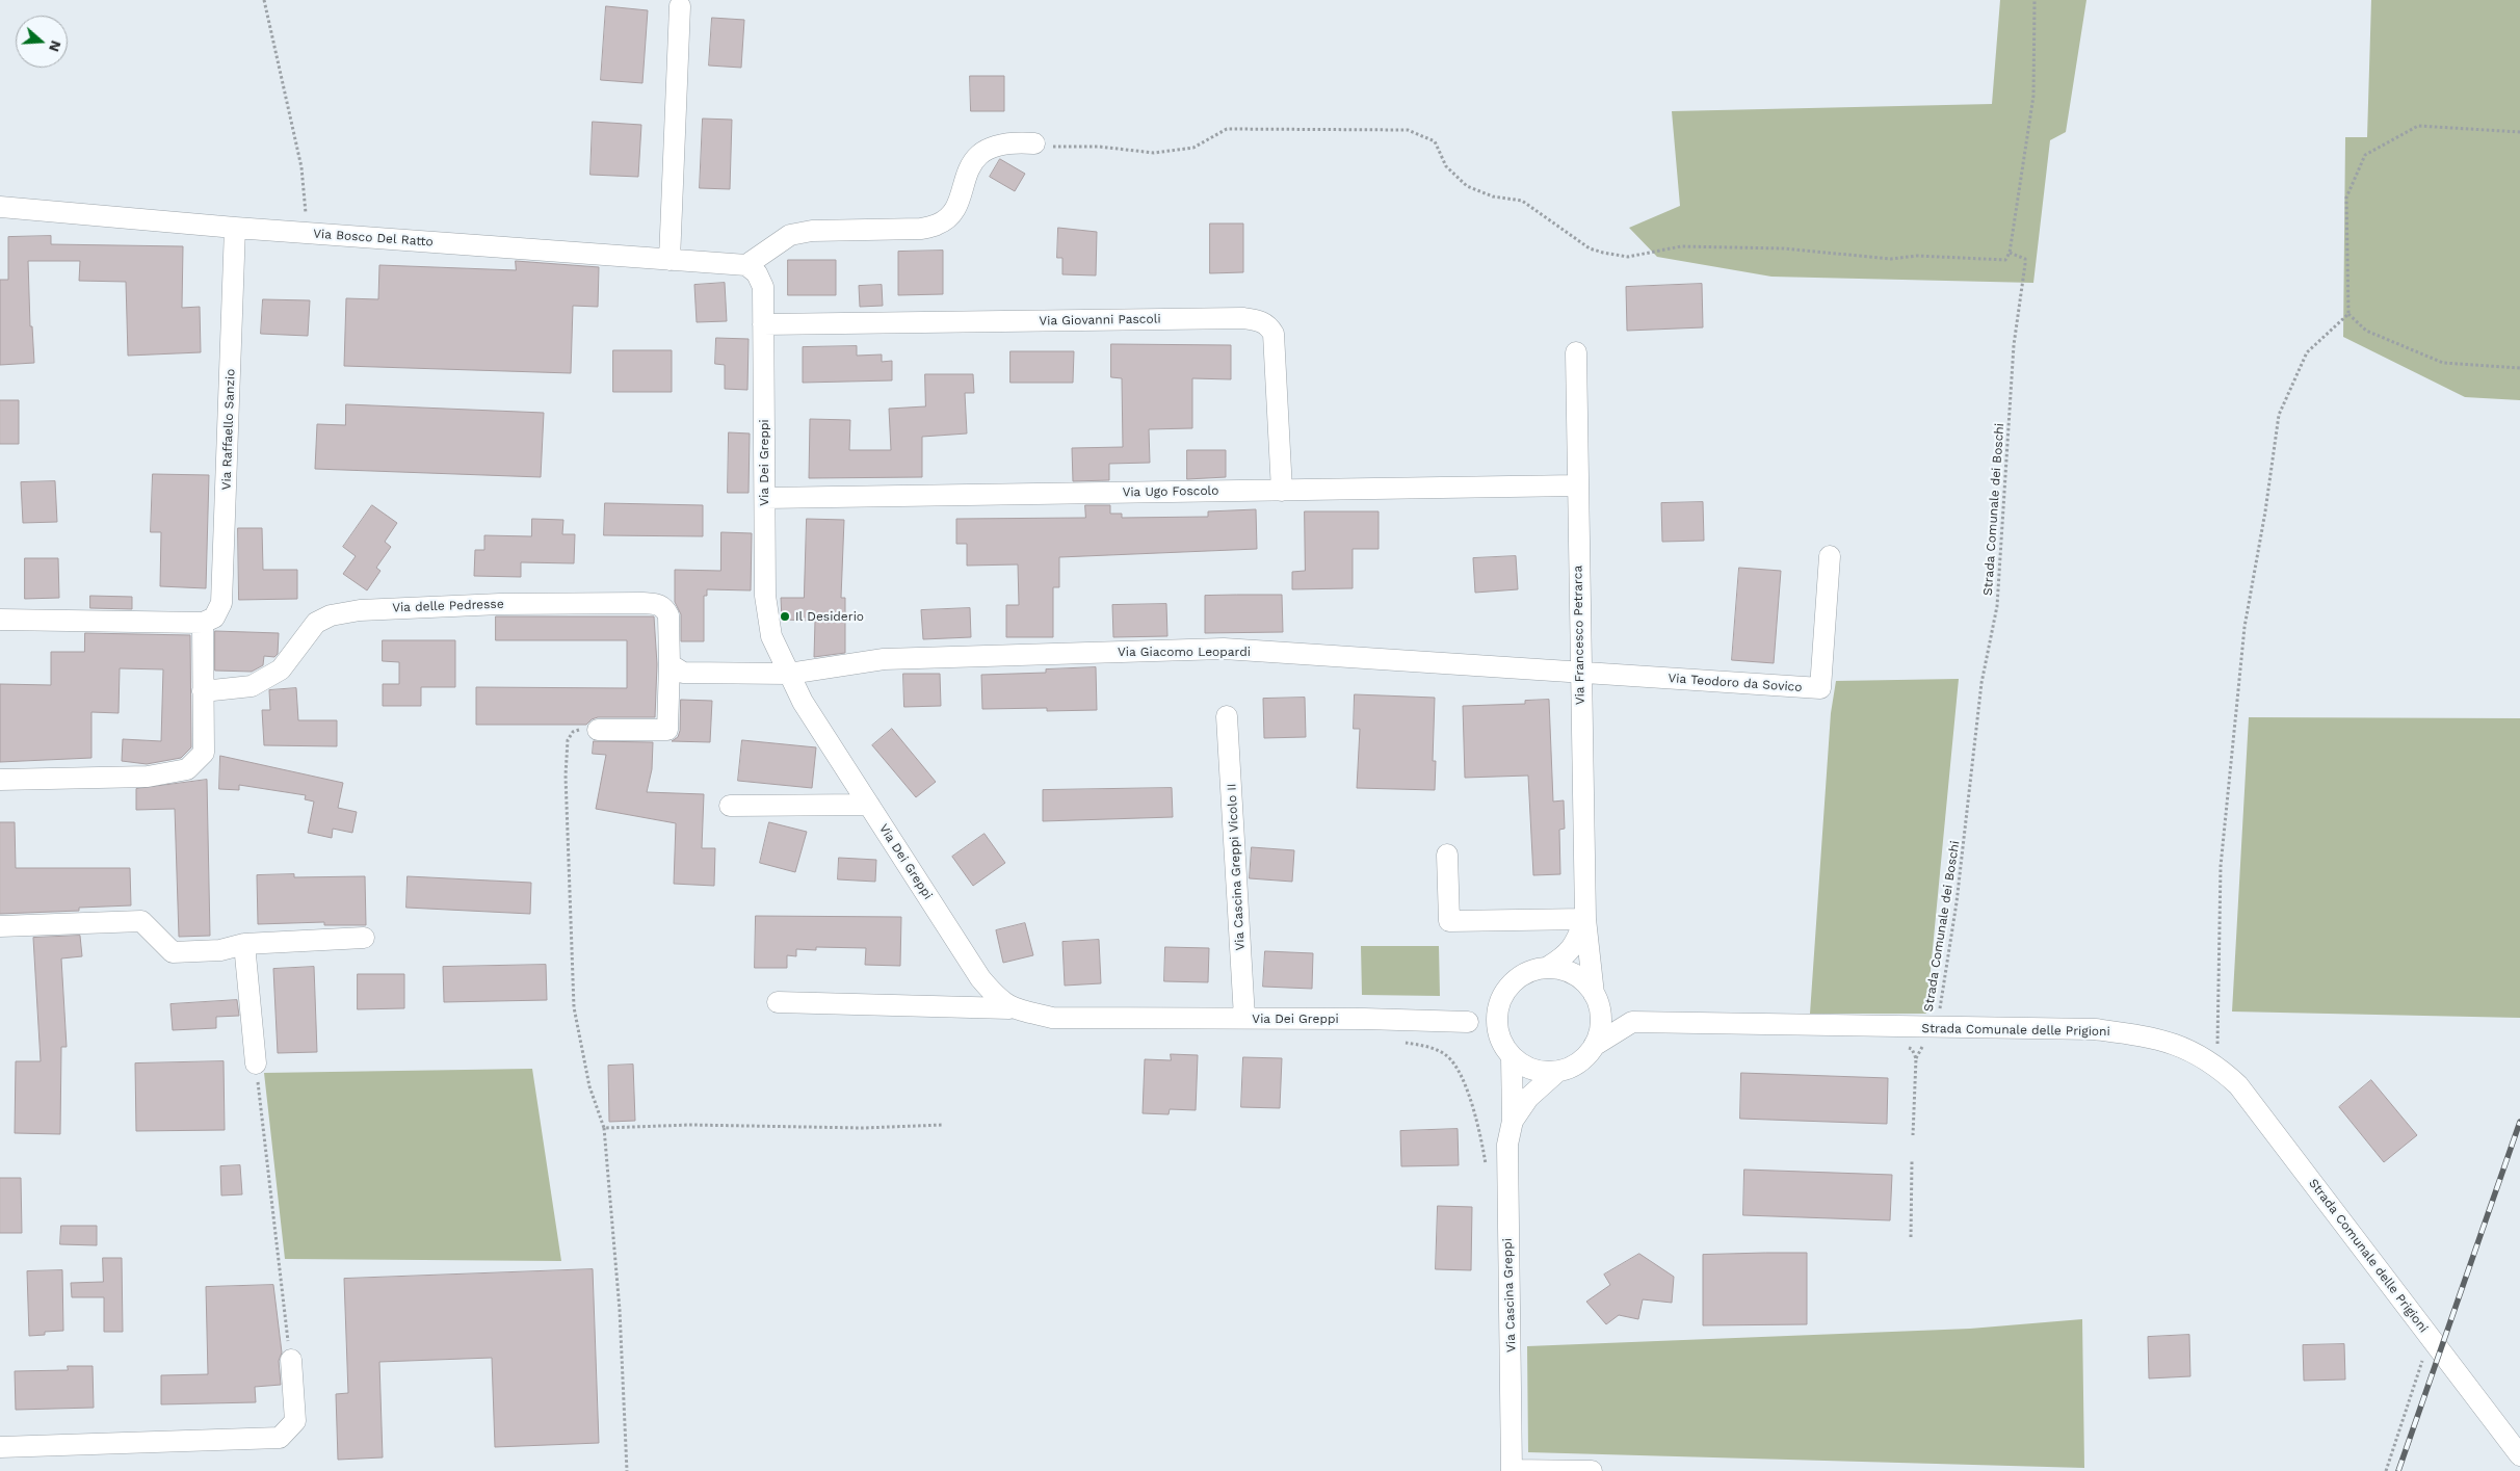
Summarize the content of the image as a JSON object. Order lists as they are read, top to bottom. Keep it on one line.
{"streets":{"street":["Via Bosco Del Ratto","Via Giovanni Pascoli","Via Raffaello Sanzio","Via Dei Greppi","Via Ugo Foscolo","Via delle Pedresse","Via Francesco Petrarca","Via Giacomo Leopardi","Via Teodoro da Sovico","Via Cascina Greppi Vicolo II","Strada Comunale delle Prigioni","Via Cascina Greppi"],"path":["Strada Comunale dei Boschi"]},"crossings":[["Via Bosco Del Ratto","Via Raffaello Sanzio"],["Via Bosco Del Ratto","Via Dei Greppi"],["Via Giovanni Pascoli","Via Dei Greppi"],["Via Giovanni Pascoli","Via Ugo Foscolo"],["Via Dei Greppi","Via Ugo Foscolo"],["Via Dei Greppi","Via Giacomo Leopardi"],["Via Dei Greppi","Via Cascina Greppi Vicolo II"],["Via Ugo Foscolo","Via Francesco Petrarca"],["Strada Comunale dei Boschi","Strada Comunale delle Prigioni"],["Via Francesco Petrarca","Via Giacomo Leopardi"],["Via Francesco Petrarca","Via Teodoro da Sovico"],["Via Giacomo Leopardi","Via Teodoro da Sovico"]],"places":["Il Desiderio"],"north":"right"}
